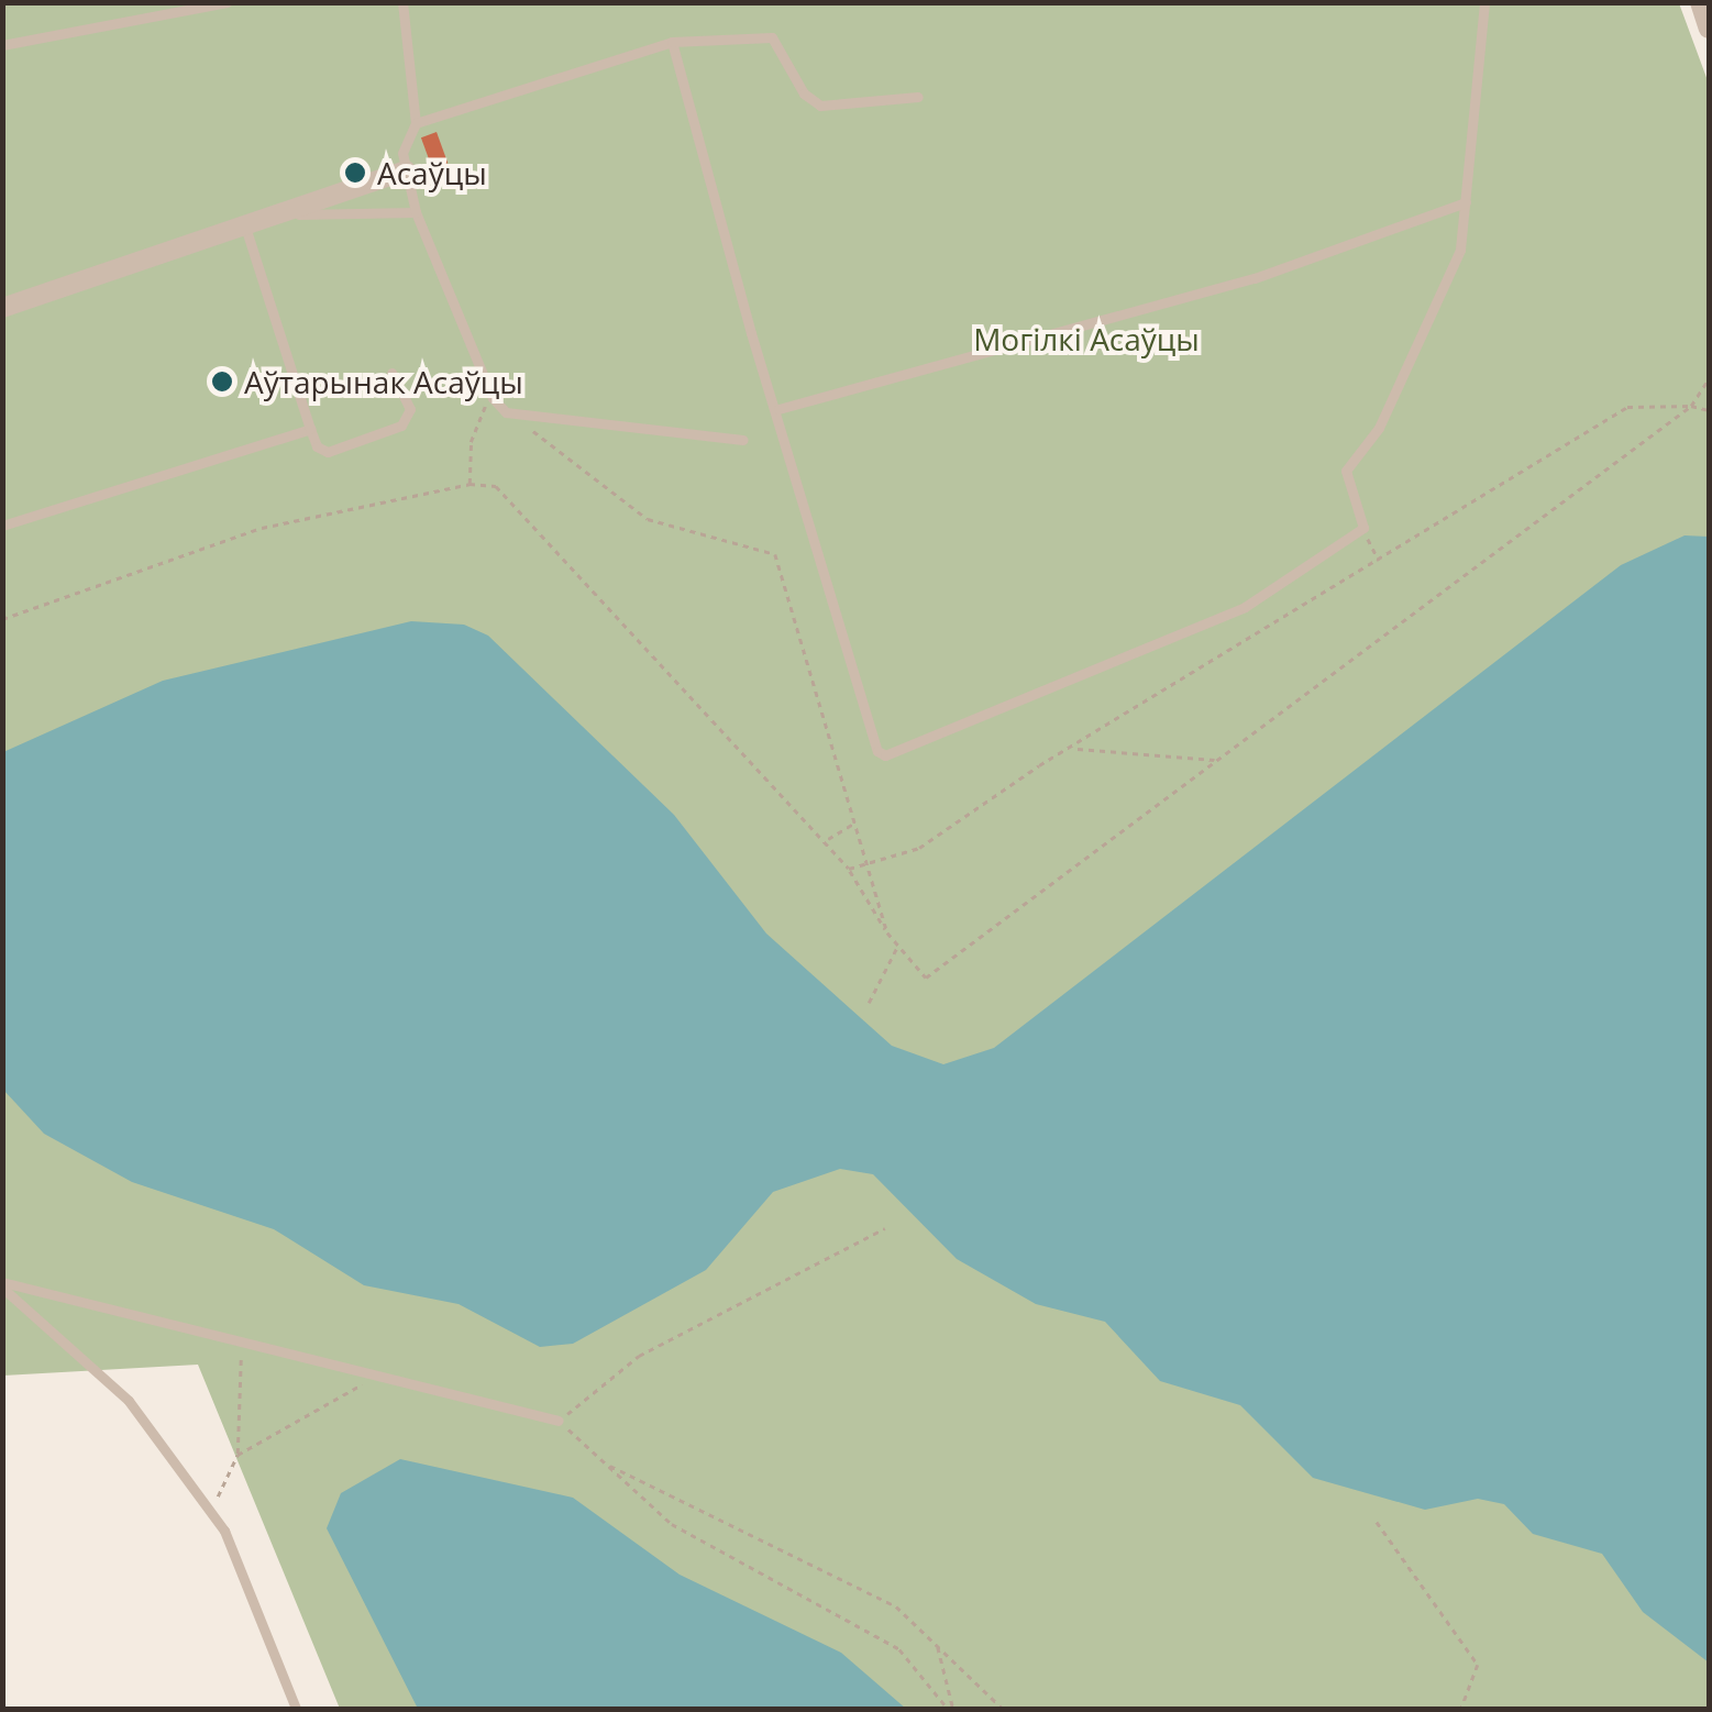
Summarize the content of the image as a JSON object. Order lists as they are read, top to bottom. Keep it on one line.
{"parks":["Могілкі Асаўцы"],"places":["Асаўцы","Аўтарынак Асаўцы"]}
